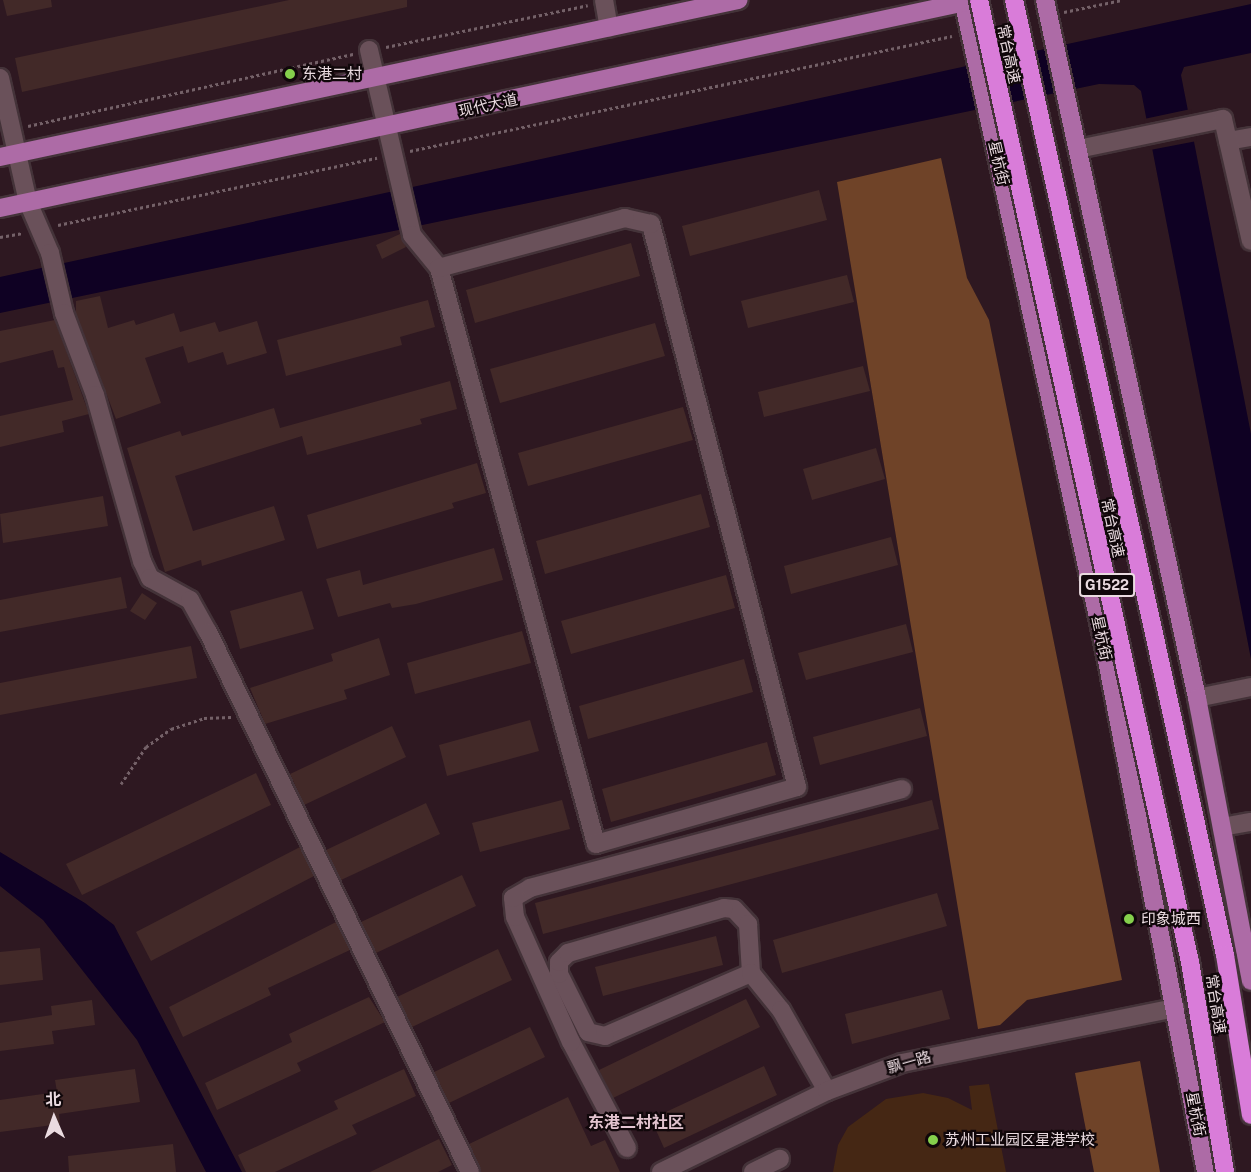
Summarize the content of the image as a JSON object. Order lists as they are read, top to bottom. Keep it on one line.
{"streets":{"highway":["常台高速","G1522"],"main road":["现代大道","星杭街"],"street":["飘一路"]},"crossings":[["常台高速","现代大道"],["常台高速","星杭街"],["现代大道","星杭街"],["星杭街","飘一路"]],"districts":["东港二村社区"],"places":["东港二村","印象城西","苏州工业园区星港学校"],"north":"top"}
